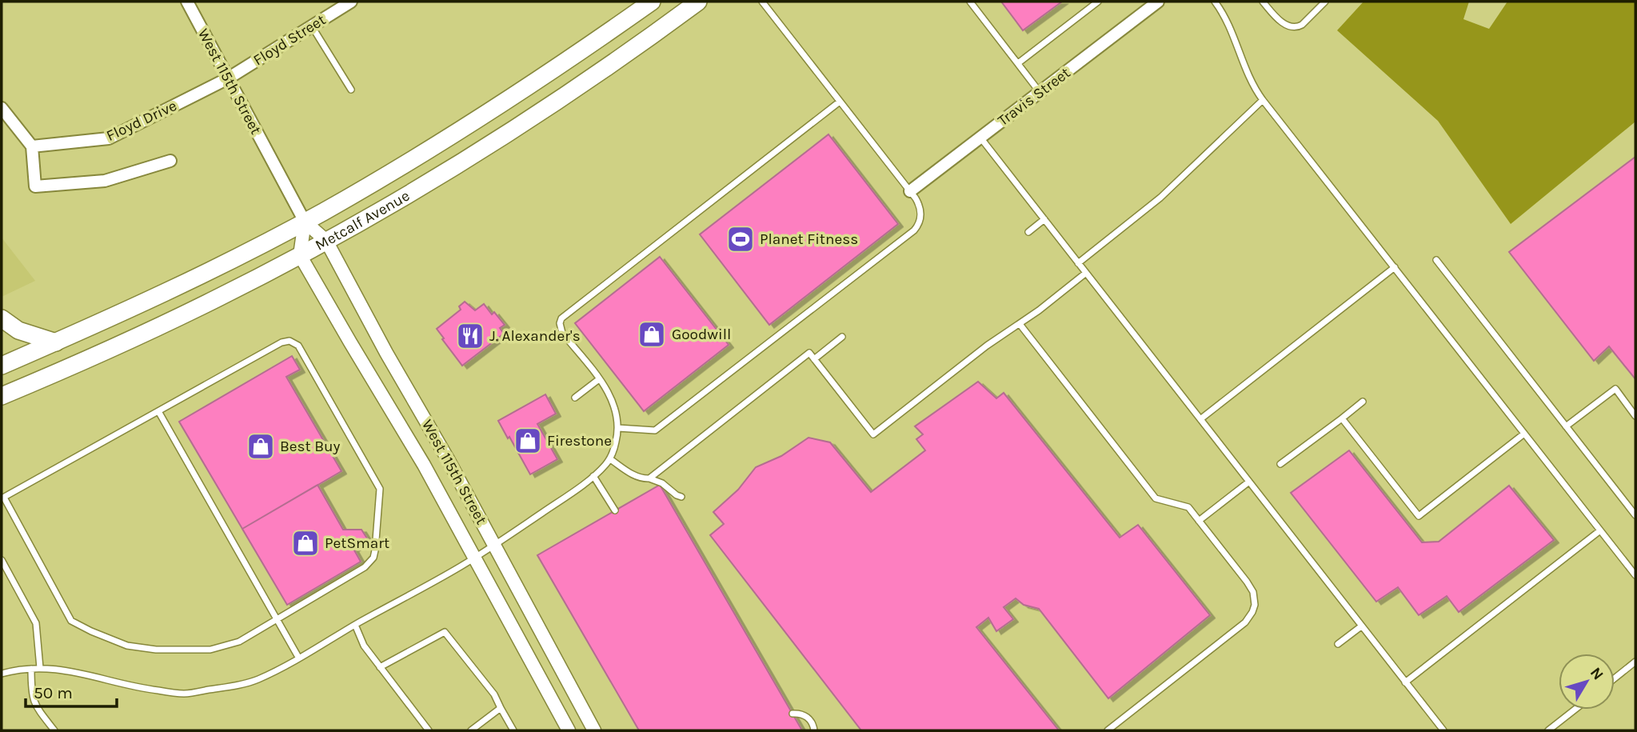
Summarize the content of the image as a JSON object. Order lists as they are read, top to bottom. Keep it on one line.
{"streets":{"main road":["Metcalf Avenue"],"street":["Floyd Street","West 115th Street","Travis Street","Floyd Drive"]},"crossings":[["Floyd Street","West 115th Street"],["Floyd Street","Floyd Drive"],["West 115th Street","Floyd Drive"],["West 115th Street","Metcalf Avenue"]],"places":{"sports":["Planet Fitness"],"shop":["Goodwill","Firestone","Best Buy","PetSmart"],"restaurant":["J. Alexander's"]},"scale_bar":"50 m","north":"top right"}
